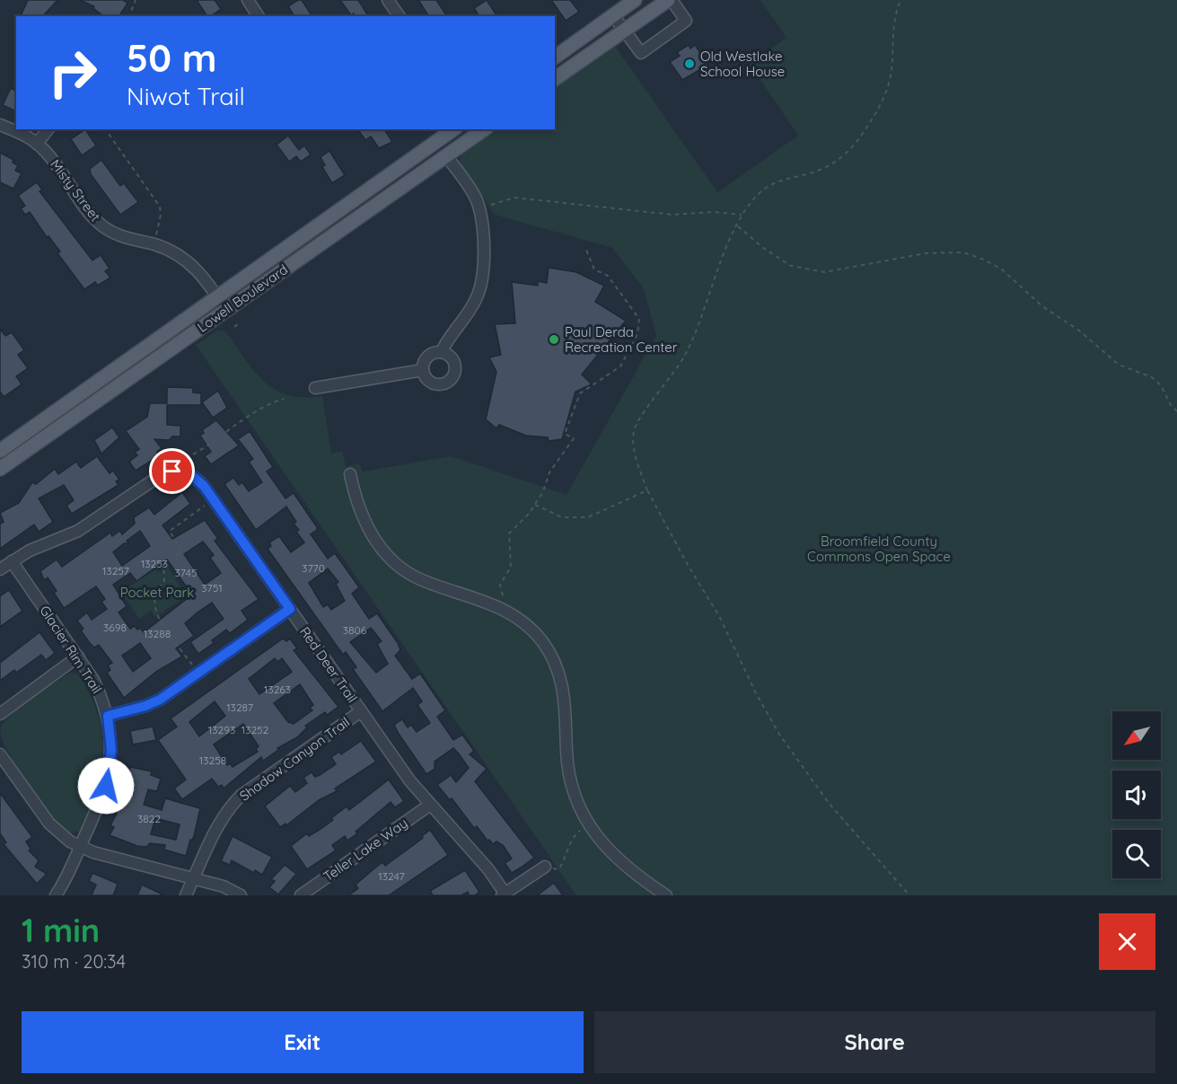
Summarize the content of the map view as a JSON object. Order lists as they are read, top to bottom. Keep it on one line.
{"streets":{"main road":["Lowell Boulevard"],"street":["Misty Street","Glacier Rim Trail","Red Deer Trail","Shadow Canyon Trail","Teller Lake Way"]},"crossings":[["Misty Street","Lowell Boulevard"],["Red Deer Trail","Shadow Canyon Trail"],["Red Deer Trail","Teller Lake Way"]],"parks":["Broomfield County Commons Open Space","Pocket Park"],"places":["Old Westlake School House","Paul Derda Recreation Center"],"house_numbers":["13253","3770","13257","3745","3751","3698","3806","13288","13263","13287","13293","13252","13258","3822","13247"],"north":"bottom left","page":{"turn":["50 m","Niwot Trail"],"heading":["1 min","310 m · 20:34"],"buttons":["Exit","Share"]}}
